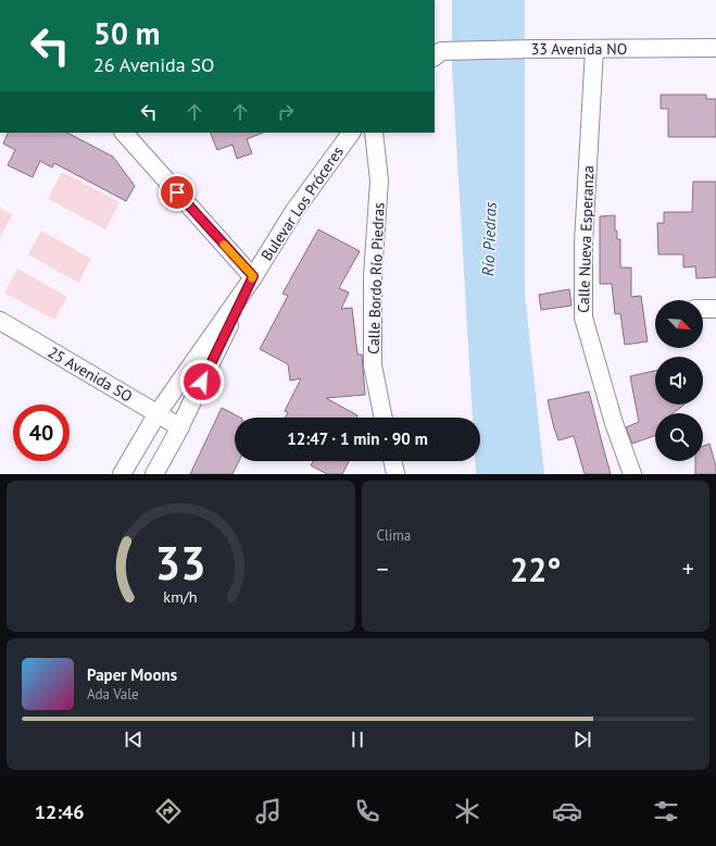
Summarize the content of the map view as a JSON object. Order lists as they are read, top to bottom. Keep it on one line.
{"streets":{"street":["33 Avenida NO","Bulevar Los Próceres","Calle Nueva Esperanza","Calle Bordo Río Piedras","25 Avenida SO"]},"crossings":[["33 Avenida NO","Calle Nueva Esperanza"],["Bulevar Los Próceres","25 Avenida SO"]],"water":["Río Piedras"],"north":"bottom right","page":{"turn":["50 m","26 Avenida SO"],"limit":"40","trip":"12:47 · 1 min · 90 m","tile":"Clima","heat":["−","22°","+"],"song":["Paper Moons","Ada Vale"],"tabs":"12:46","gauge":["33","km/h"]}}
